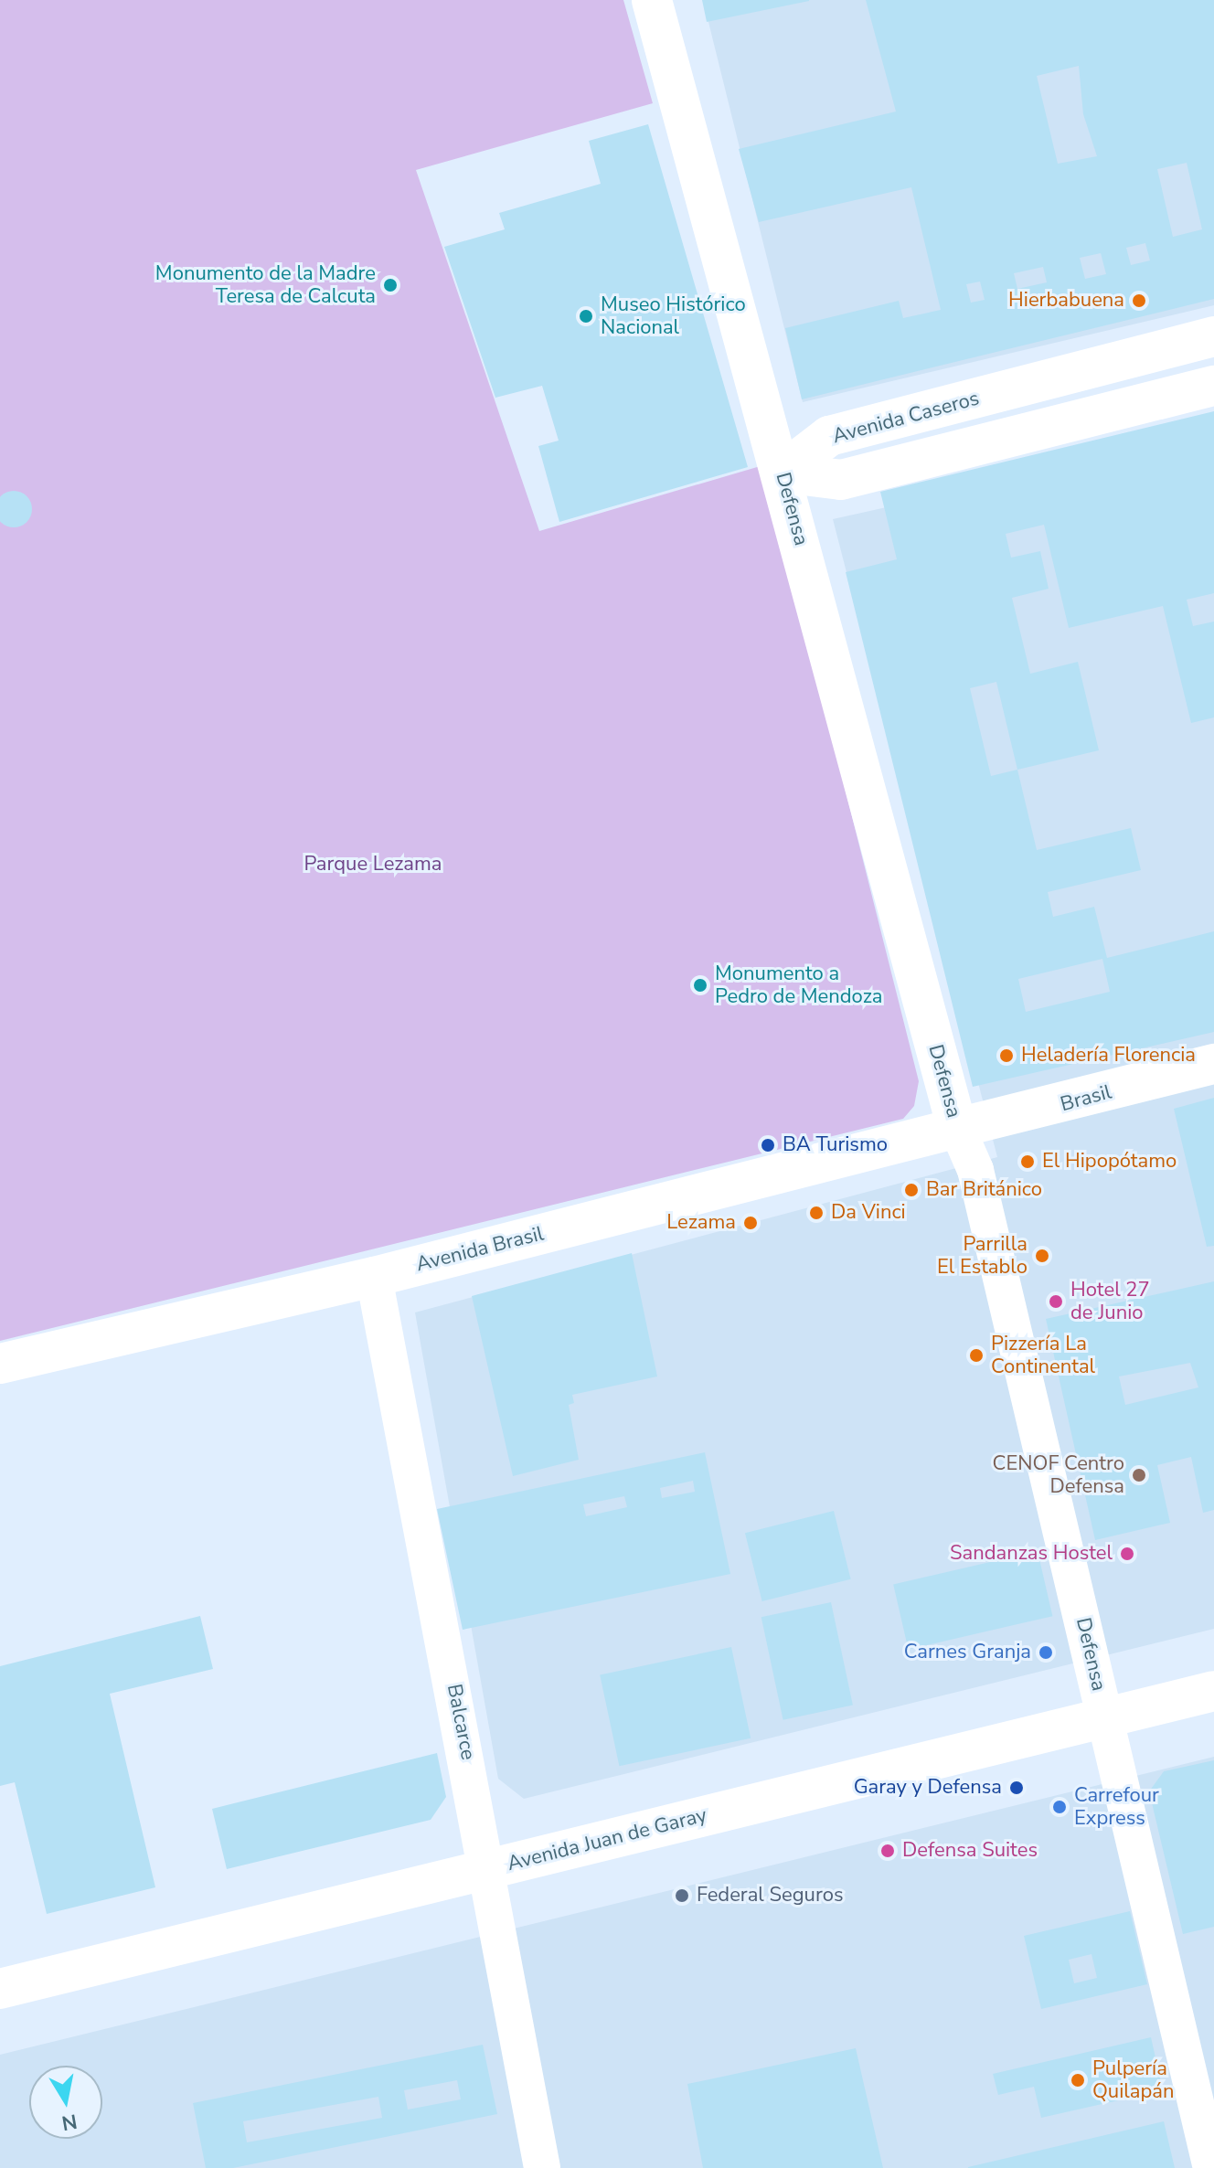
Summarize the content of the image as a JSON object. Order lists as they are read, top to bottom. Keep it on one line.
{"streets":{"main road":["Avenida Caseros","Defensa","Brasil","Avenida Brasil","Avenida Juan de Garay"],"street":["Balcarce"]},"crossings":[["Avenida Caseros","Defensa"],["Defensa","Brasil"],["Defensa","Avenida Brasil"],["Defensa","Avenida Juan de Garay"],["Brasil","Avenida Brasil"],["Avenida Brasil","Balcarce"],["Balcarce","Avenida Juan de Garay"]],"parks":["Parque Lezama"],"places":["Monumento de la Madre Teresa de Calcuta","Hierbabuena","Museo Histórico Nacional","Monumento a Pedro de Mendoza","Heladería Florencia","BA Turismo","El Hipopótamo","Bar Británico","Da Vinci","Lezama","Parrilla El Establo","Hotel 27 de Junio","Pizzería La Continental","CENOF Centro Defensa","Sandanzas Hostel","Carnes Granja","Garay y Defensa","Carrefour Express","Defensa Suites","Federal Seguros","Pulpería Quilapán"],"north":"bottom"}
